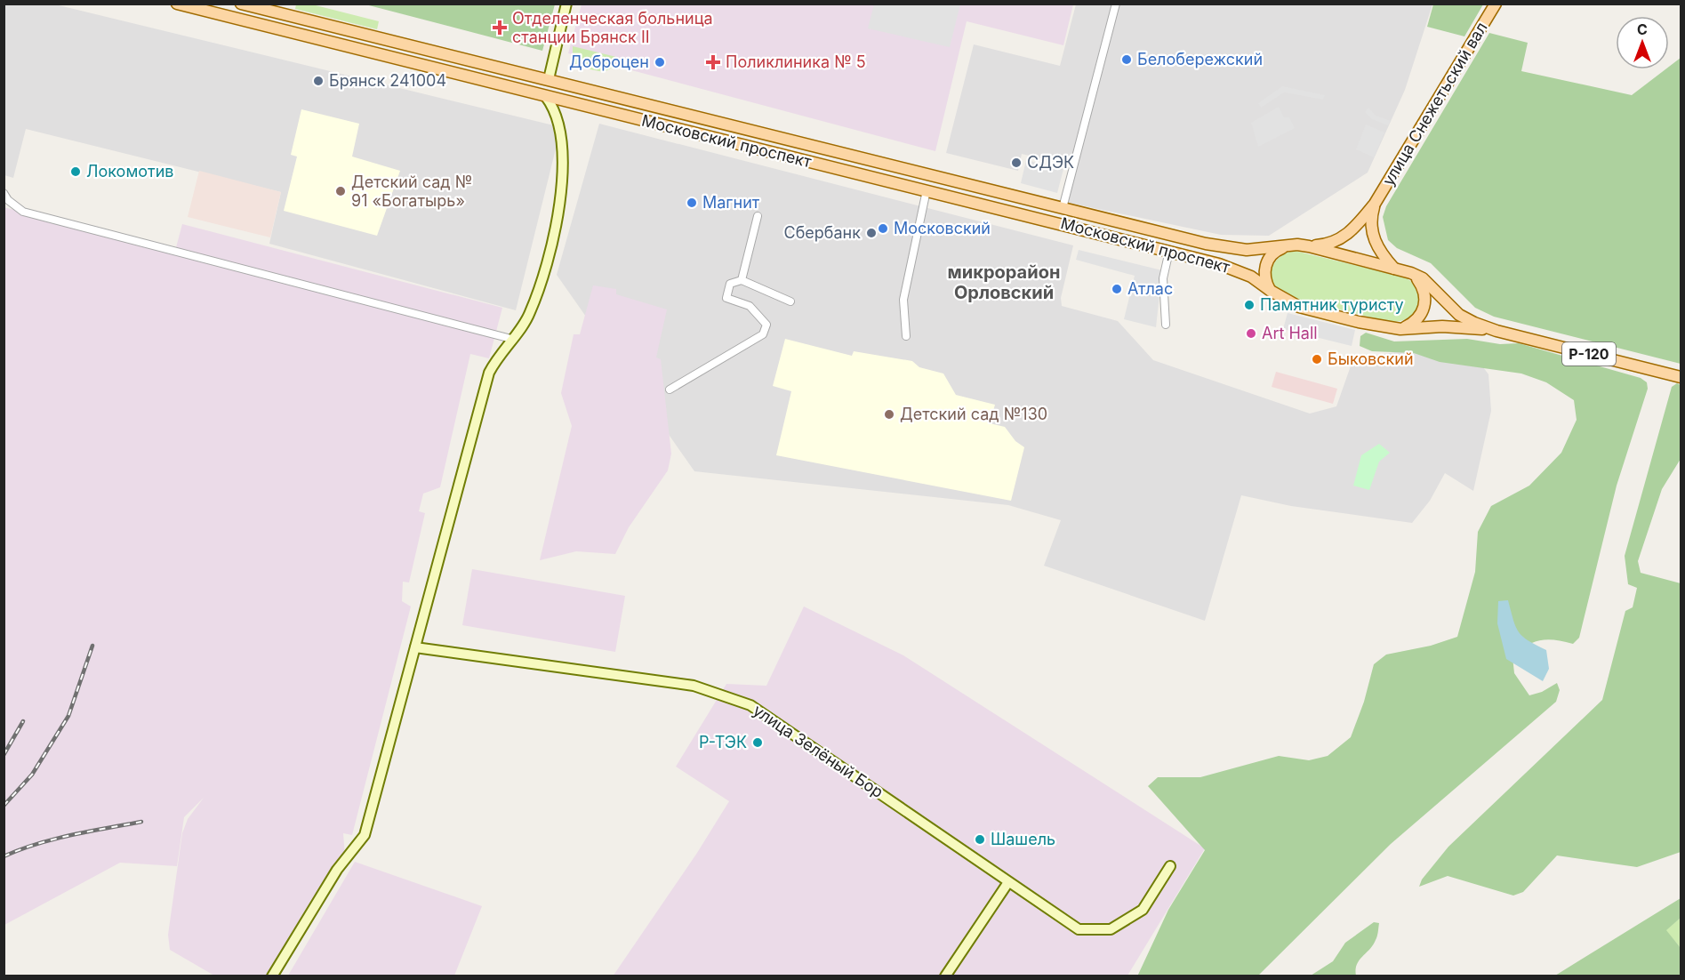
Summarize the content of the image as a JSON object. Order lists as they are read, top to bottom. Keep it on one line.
{"streets":{"main road":["улица Снежетьский вал","Московский проспект","Р-120"],"street":["улица Зелёный Бор"]},"crossings":[["улица Снежетьский вал","Московский проспект"],["Московский проспект","Р-120"]],"districts":["микрорайон Орловский"],"places":{"health":["Отделенческая больница станции Брянск II","Поликлиника № 5"],"other":["Белобережский","Доброцен","Брянск 241004","СДЭК","Локомотив","Детский сад № 91 «Богатырь»","Магнит","Московский","Сбербанк","Атлас","Памятник туристу","Art Hall","Быковский","Детский сад №130","Р-ТЭК","Шашель"]},"north":"top"}
